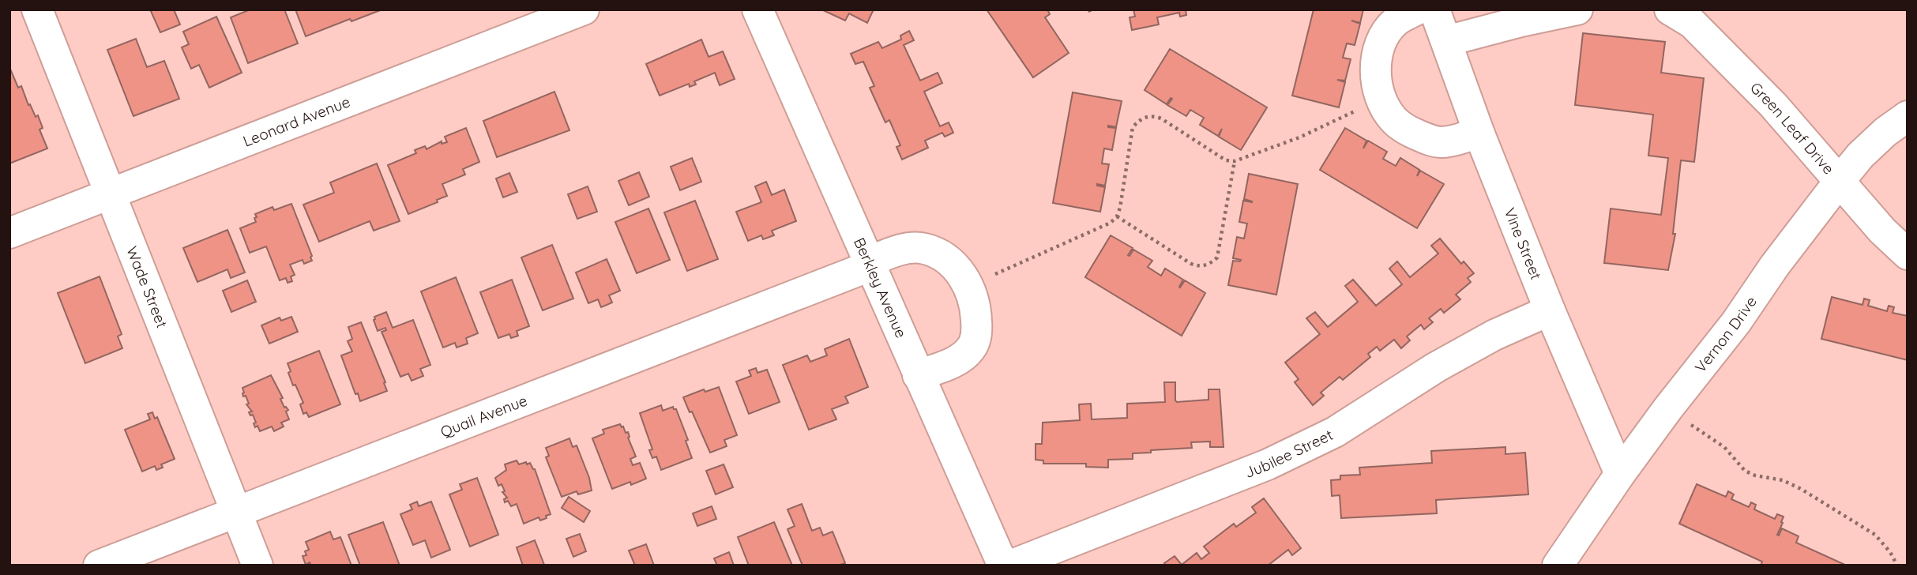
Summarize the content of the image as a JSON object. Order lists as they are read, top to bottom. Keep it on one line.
{"streets":{"street":["Leonard Avenue","Green Leaf Drive","Vine Street","Wade Street","Berkley Avenue","Vernon Drive","Quail Avenue","Jubilee Street"]},"crossings":[["Leonard Avenue","Wade Street"],["Green Leaf Drive","Vernon Drive"],["Vine Street","Vernon Drive"],["Vine Street","Jubilee Street"],["Wade Street","Quail Avenue"],["Berkley Avenue","Quail Avenue"]]}
